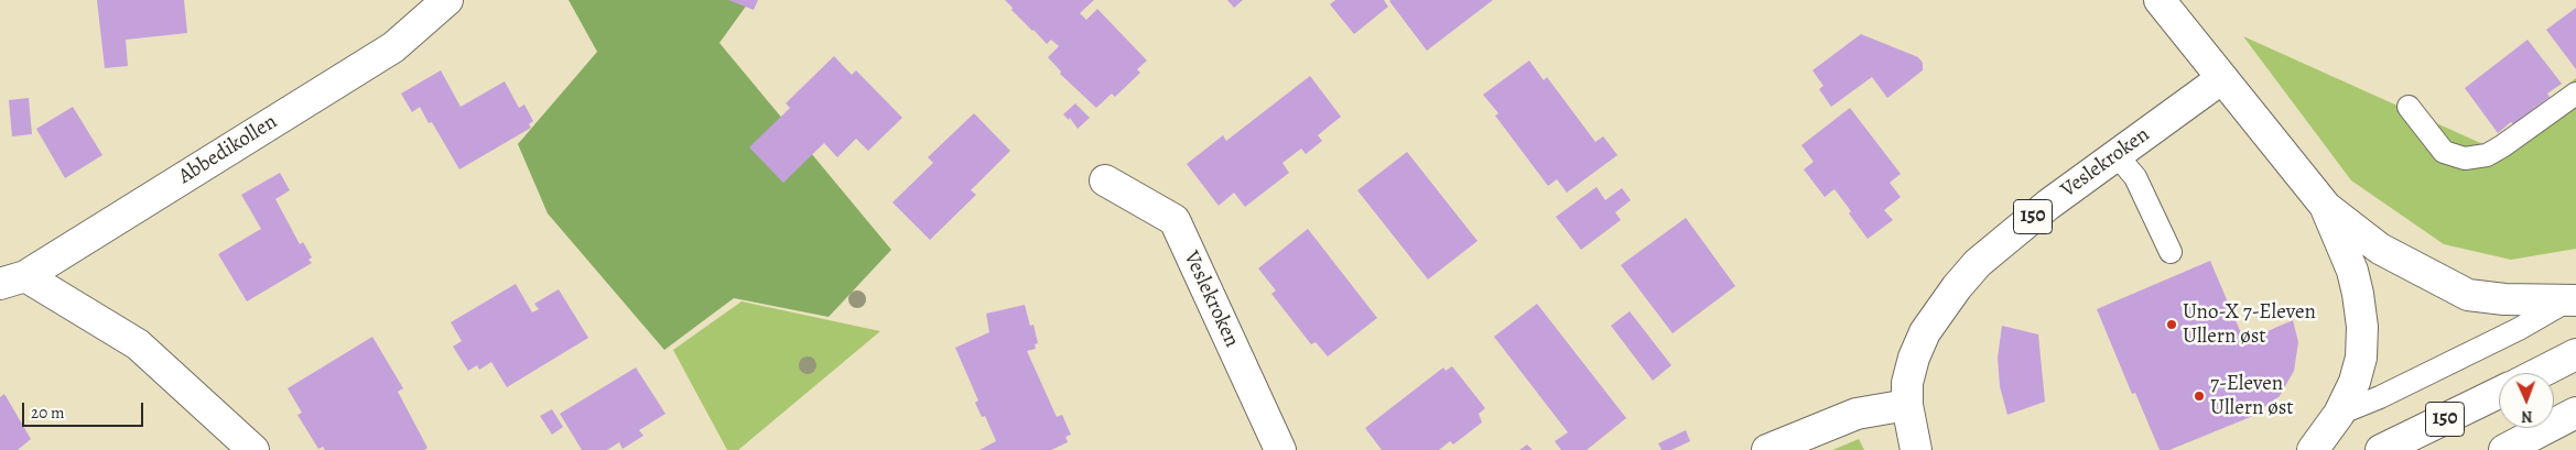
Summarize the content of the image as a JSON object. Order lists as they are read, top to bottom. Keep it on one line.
{"streets":{"main road":["Abbedikollen","Veslekroken","150"]},"crossings":[["Veslekroken","150"]],"places":["Uno-X 7-Eleven Ullern øst","7-Eleven Ullern øst"],"scale_bar":"20 m","north":"bottom"}
